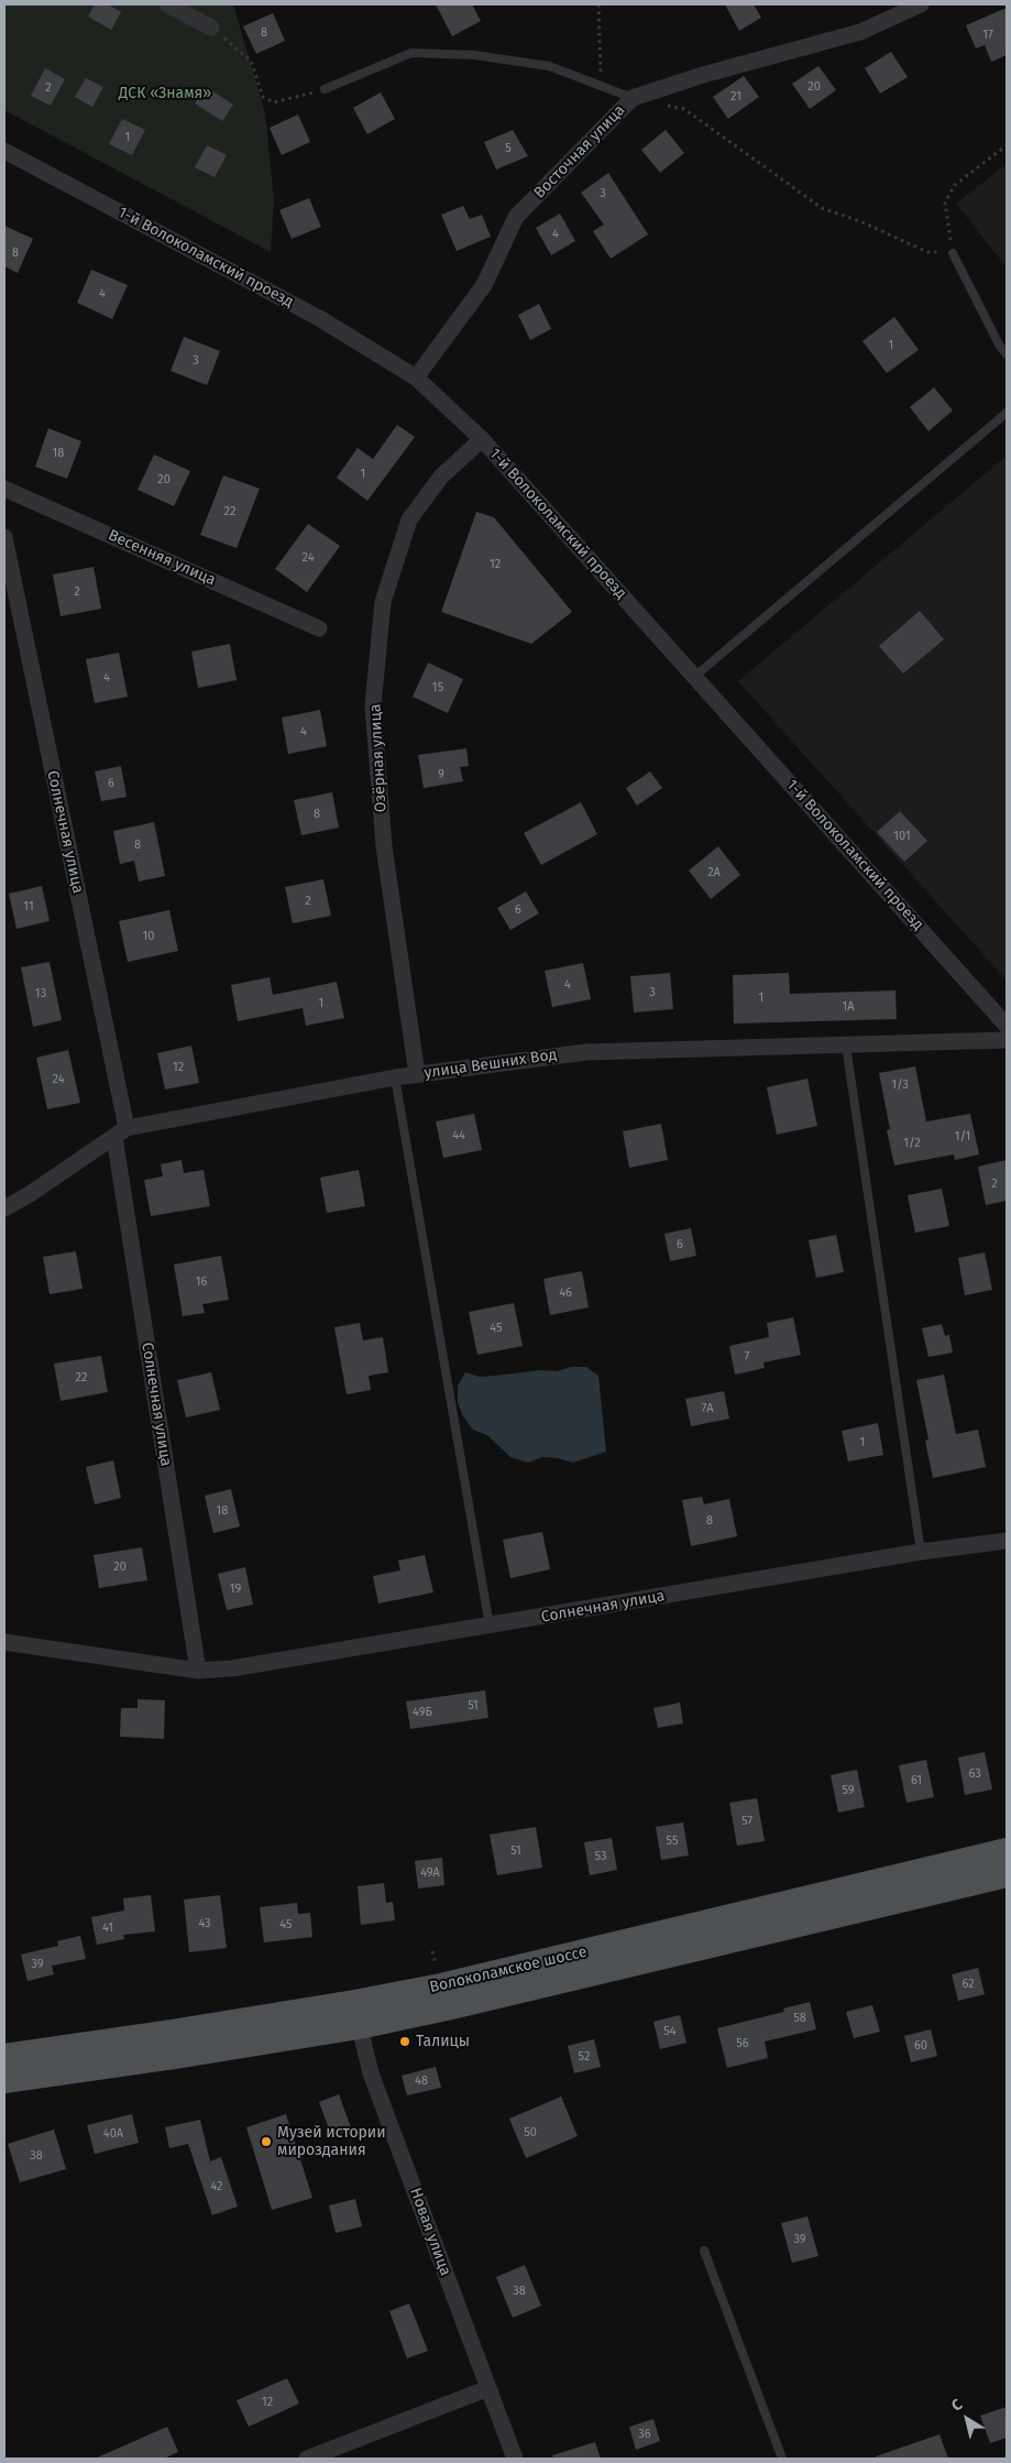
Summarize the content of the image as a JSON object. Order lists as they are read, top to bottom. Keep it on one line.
{"streets":{"main road":["Волоколамское шоссе"],"street":["Восточная улица","1-й Волоколамский проезд","Весенняя улица","Озёрная улица","Солнечная улица","улица Вешних Вод","Новая улица"]},"crossings":[["Восточная улица","1-й Волоколамский проезд"],["1-й Волоколамский проезд","Озёрная улица"],["Озёрная улица","улица Вешних Вод"],["Солнечная улица","улица Вешних Вод"],["Волоколамское шоссе","Новая улица"]],"parks":["ДСК «Знамя»"],"places":["Талицы","Музей истории мироздания"],"house_numbers":["8","17","20","2","21","1","5","3","4","8","4","1","3","18","1","20","22","24","12","2","4","15","4","9","6","8","101","8","2А","2","11","6","10","4","3","13","1","1","1А","12","24","1/3","44","1/1","1/2","2","6","16","46","45","7","22","7А","1","18","8","20","19","51","49Б","63","61","59","57","55","51","53","49А","43","45","41","39","62","58","54","56","60","52","48","50","40А","38","42","39","38","12","36"],"north":"top left"}
